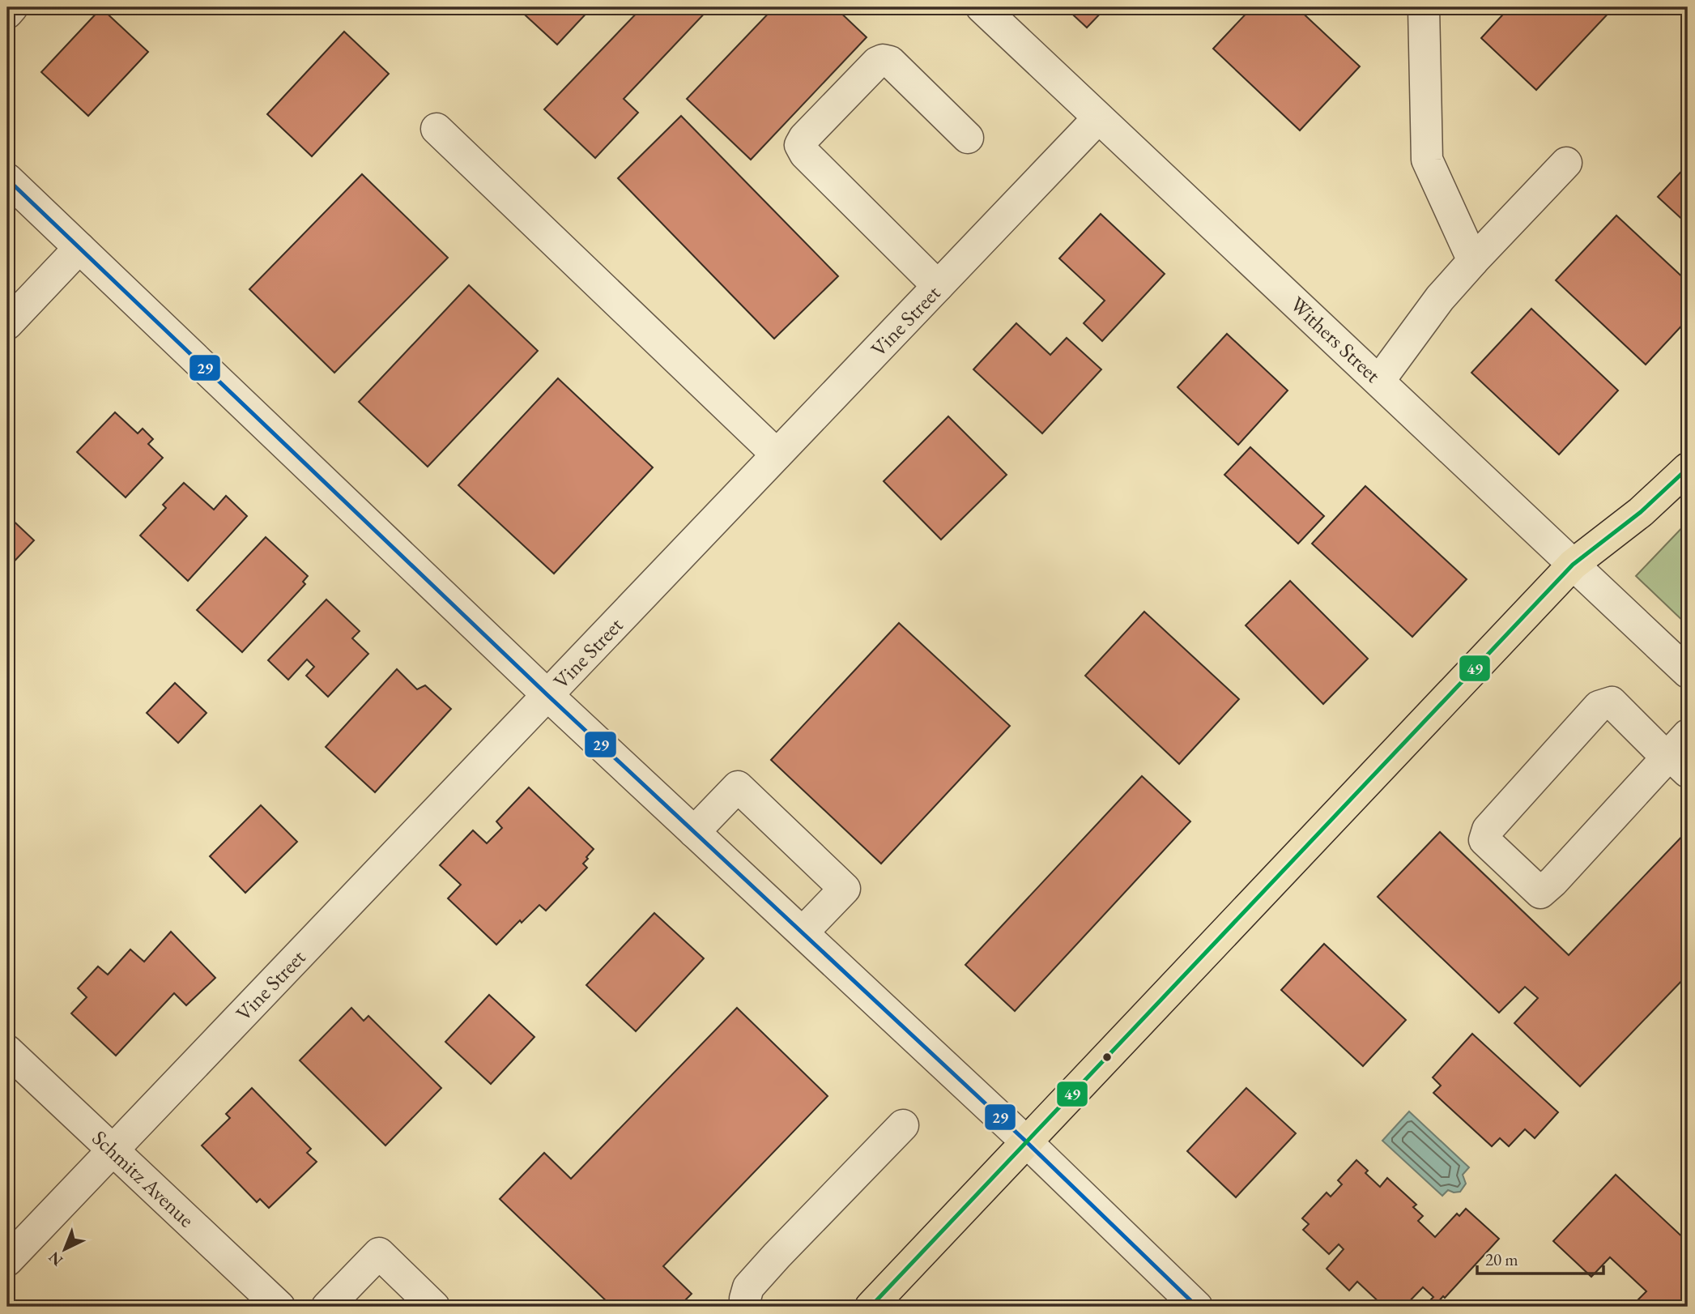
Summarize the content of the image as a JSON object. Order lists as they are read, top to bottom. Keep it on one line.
{"streets":{"street":["Vine Street","Withers Street","Schmitz Avenue"]},"crossings":[["Vine Street","Withers Street"],["Vine Street","Schmitz Avenue"]],"lines":["transit line 29","transit line 49"],"scale_bar":"20 m","north":"bottom left"}
